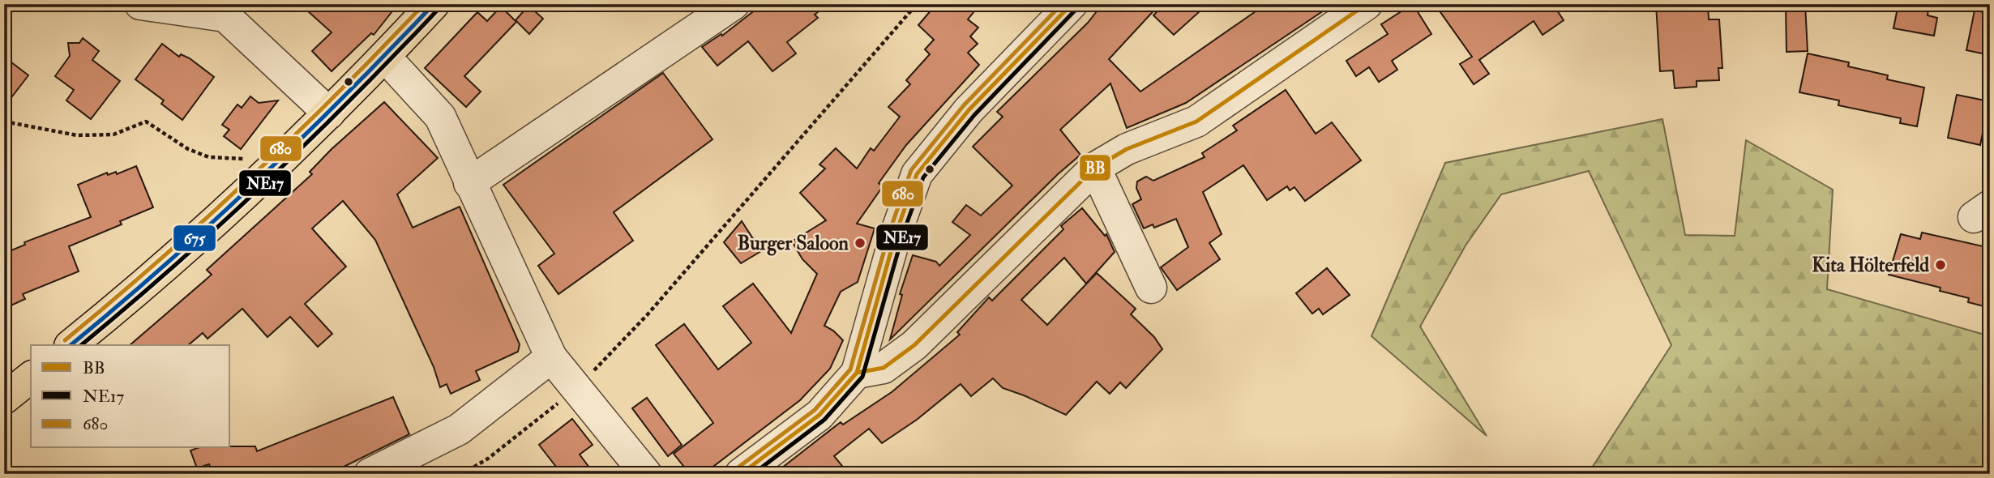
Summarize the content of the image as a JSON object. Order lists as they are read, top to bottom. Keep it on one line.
{"places":["Burger Saloon","Kita Hölterfeld"],"lines":["transit line BB","transit line 680","transit line 675","transit line NE17"],"legend":["BB","NE17","680"]}
